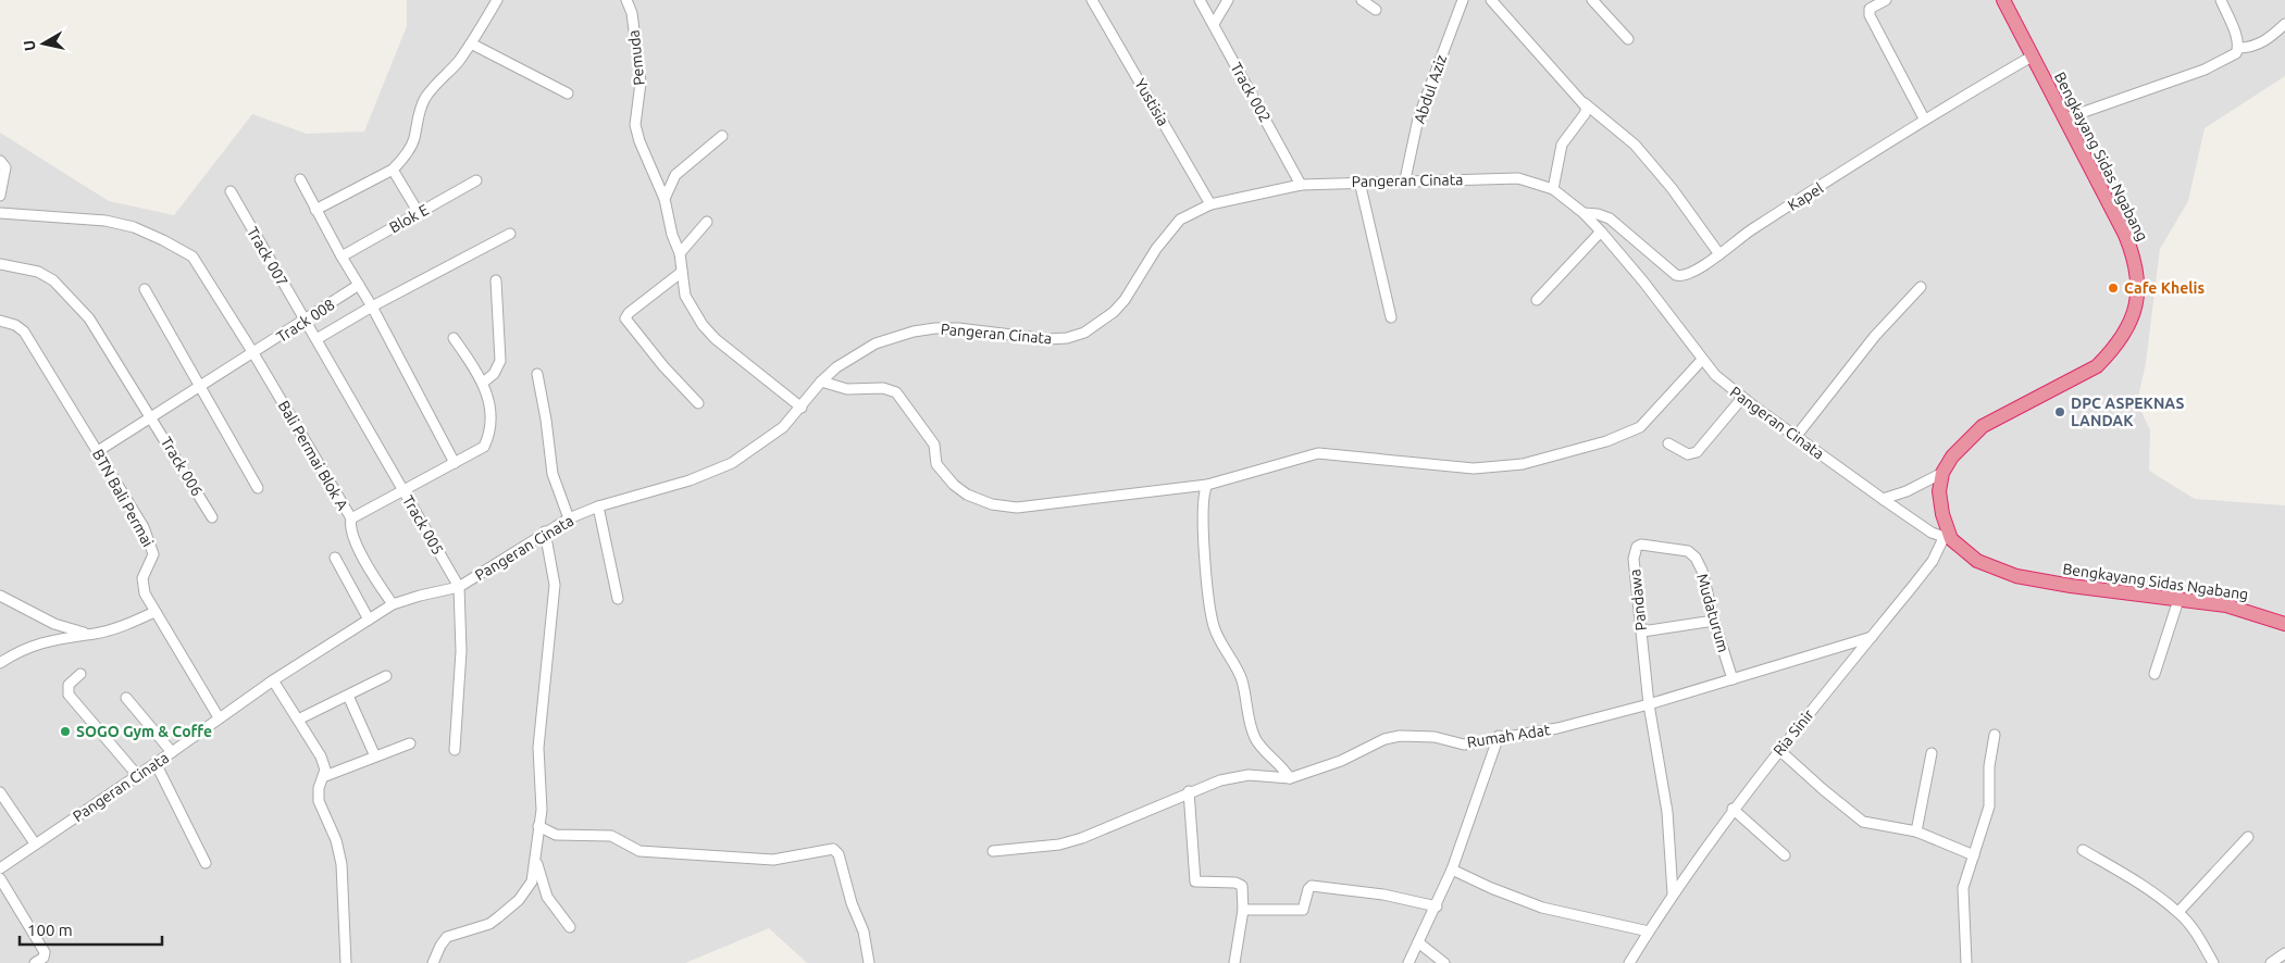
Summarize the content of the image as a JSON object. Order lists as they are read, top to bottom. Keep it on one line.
{"streets":{"highway":["Bengkayang Sidas Ngabang"],"street":["Pemuda","Abdul Aziz","Track 002","Yustisia","Pangeran Cinata","Kapel","Blok E","Track 007","Track 008","Bali Permai Blok A","Track 006","BTN Bali Permai","Track 005","Pandawa","Mudaturum","Ria Sinir","Rumah Adat"]},"crossings":[["Pemuda","Pangeran Cinata"],["Abdul Aziz","Pangeran Cinata"],["Track 002","Pangeran Cinata"],["Yustisia","Pangeran Cinata"],["Bengkayang Sidas Ngabang","Pangeran Cinata"],["Bengkayang Sidas Ngabang","Kapel"],["Bengkayang Sidas Ngabang","Ria Sinir"],["Pangeran Cinata","Kapel"],["Pangeran Cinata","BTN Bali Permai"],["Pangeran Cinata","Track 005"],["Pangeran Cinata","Ria Sinir"],["Track 007","Track 008"],["Track 007","Track 005"],["Track 008","Bali Permai Blok A"],["Track 008","Track 006"],["Track 008","BTN Bali Permai"],["Track 008","Track 005"],["Bali Permai Blok A","Track 005"],["Pandawa","Mudaturum"],["Pandawa","Ria Sinir"],["Pandawa","Rumah Adat"],["Mudaturum","Rumah Adat"],["Ria Sinir","Rumah Adat"]],"places":["Cafe Khelis","DPC ASPEKNAS LANDAK","SOGO Gym & Coffe"],"scale_bar":"100 m","north":"left"}
